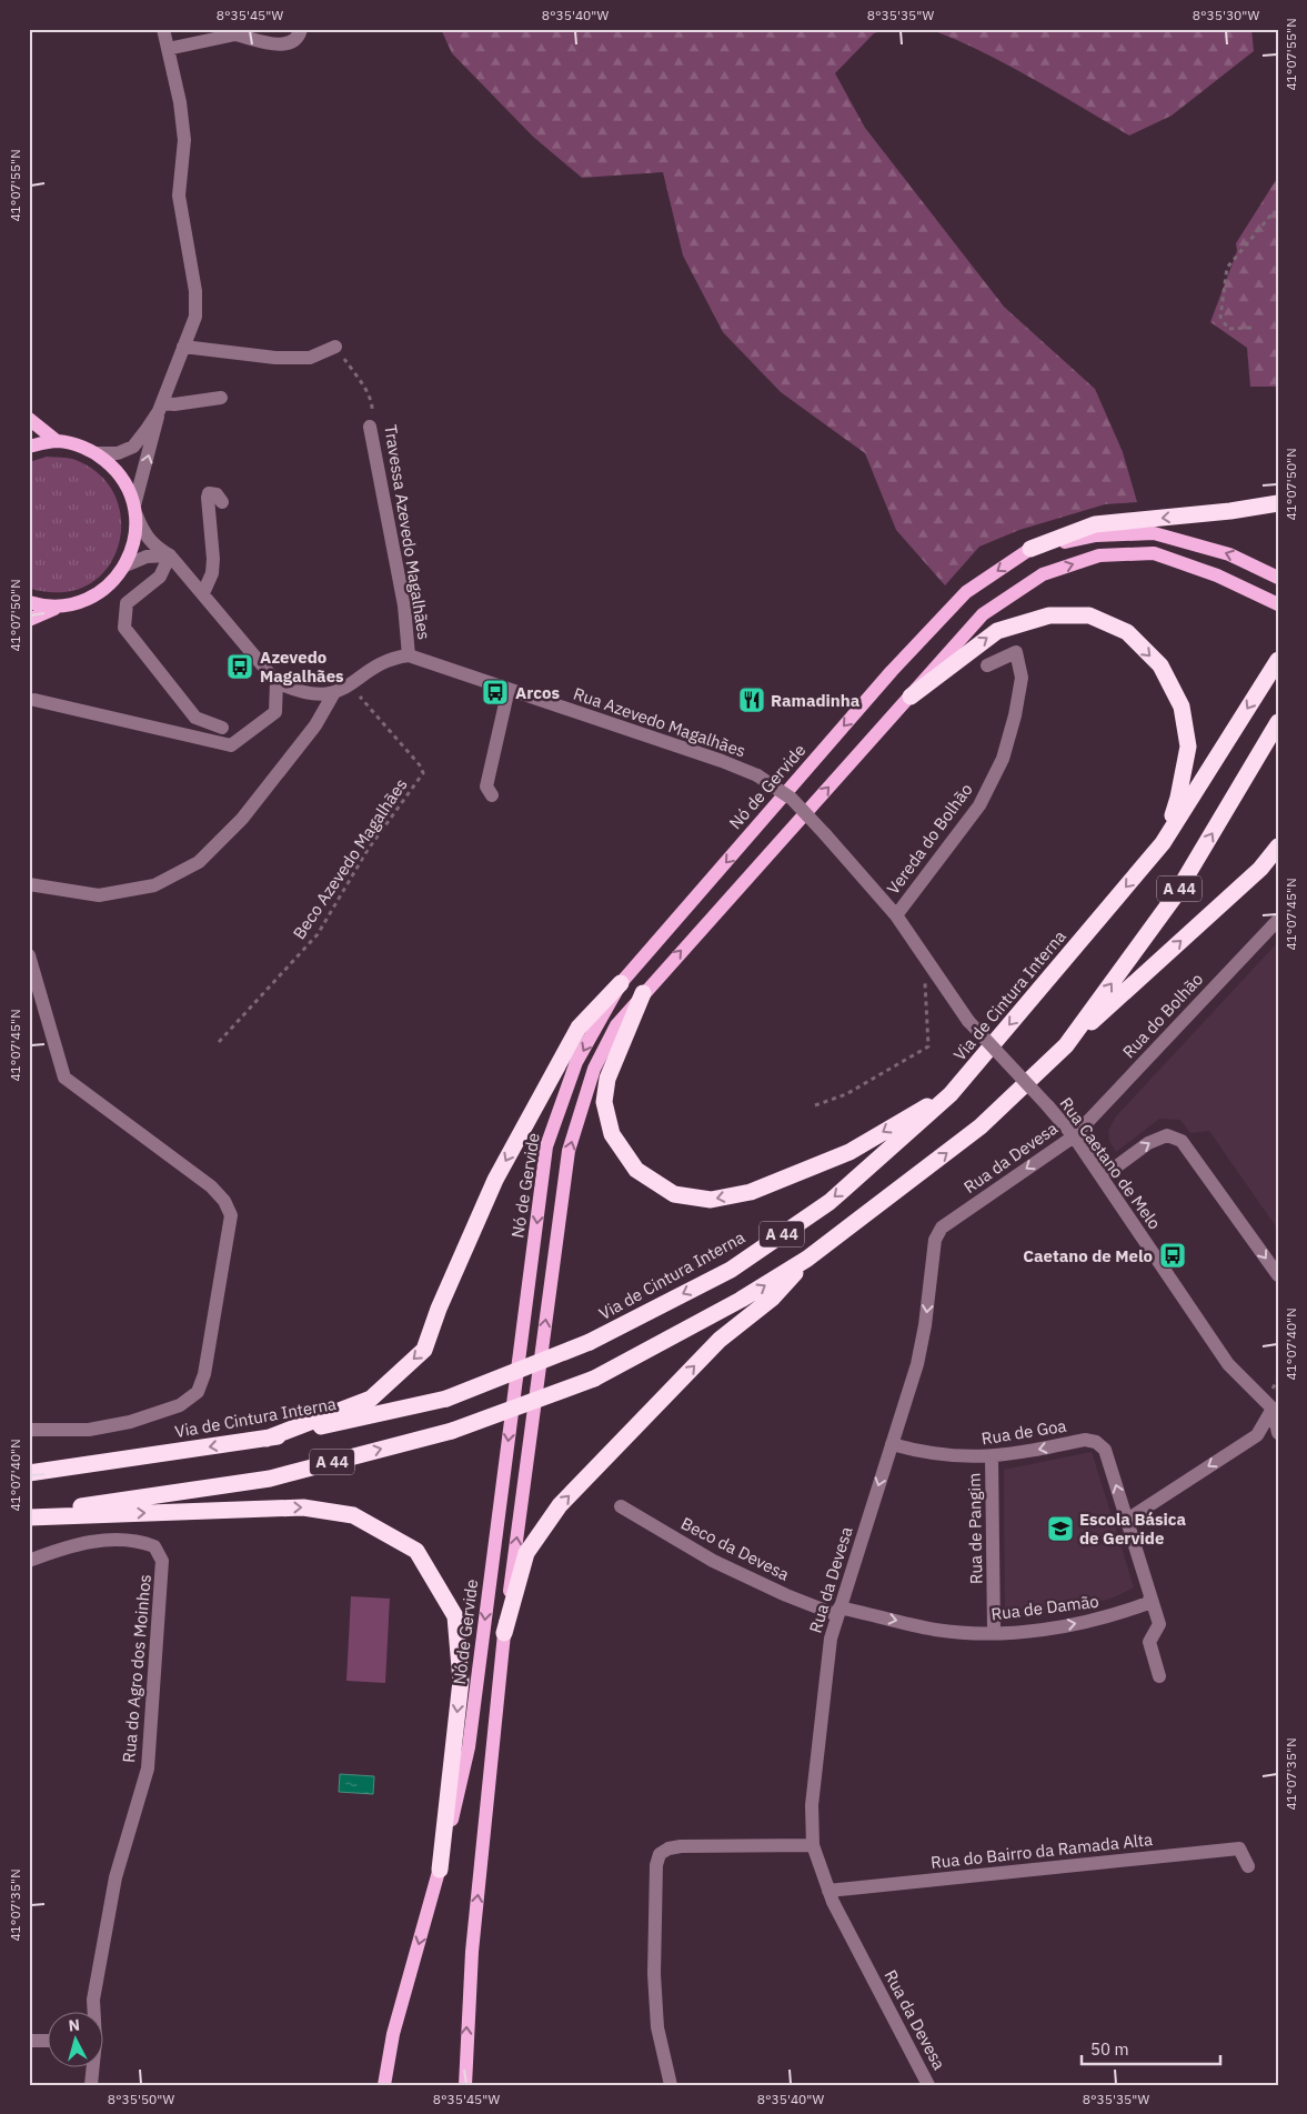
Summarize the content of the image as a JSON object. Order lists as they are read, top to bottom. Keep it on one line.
{"streets":{"highway":["A 44","Via de Cintura Interna"],"main road":["Nó de Gervide"],"street":["Travessa Azevedo Magalhães","Rua Azevedo Magalhães","Vereda do Bolhão","Rua do Bolhão","Rua da Devesa","Rua Caetano de Melo","Rua de Goa","Rua de Pangim","Beco da Devesa","Rua de Damão","Rua do Agro dos Moinhos","Rua do Bairro da Ramada Alta"],"path":["Beco Azevedo Magalhães"]},"crossings":[["Travessa Azevedo Magalhães","Rua Azevedo Magalhães"],["Rua Azevedo Magalhães","Vereda do Bolhão"],["Rua Azevedo Magalhães","Rua Caetano de Melo"],["Rua do Bolhão","Rua da Devesa"],["Rua do Bolhão","Rua Caetano de Melo"],["Rua da Devesa","Rua Caetano de Melo"],["Rua da Devesa","Rua de Goa"],["Rua da Devesa","Beco da Devesa"],["Rua da Devesa","Rua de Damão"],["Rua da Devesa","Rua do Bairro da Ramada Alta"],["Rua de Goa","Rua de Pangim"],["Rua de Pangim","Rua de Damão"],["Beco da Devesa","Rua de Damão"]],"one_way":["Rua da Devesa","Rua de Damão"],"places":{"bus stop":["Azevedo Magalhães","Arcos","Caetano de Melo"],"restaurant":["Ramadinha"],"school or university":["Escola Básica de Gervide"]},"scale_bar":"50 m","north":"top","coordinates":["8°35'45\"W","8°35'40\"W","8°35'35\"W","8°35'30\"W","41°07'55\"N","41°07'50\"N","41°07'45\"N","41°07'40\"N","41°07'35\"N","8°35'50\"W"]}
